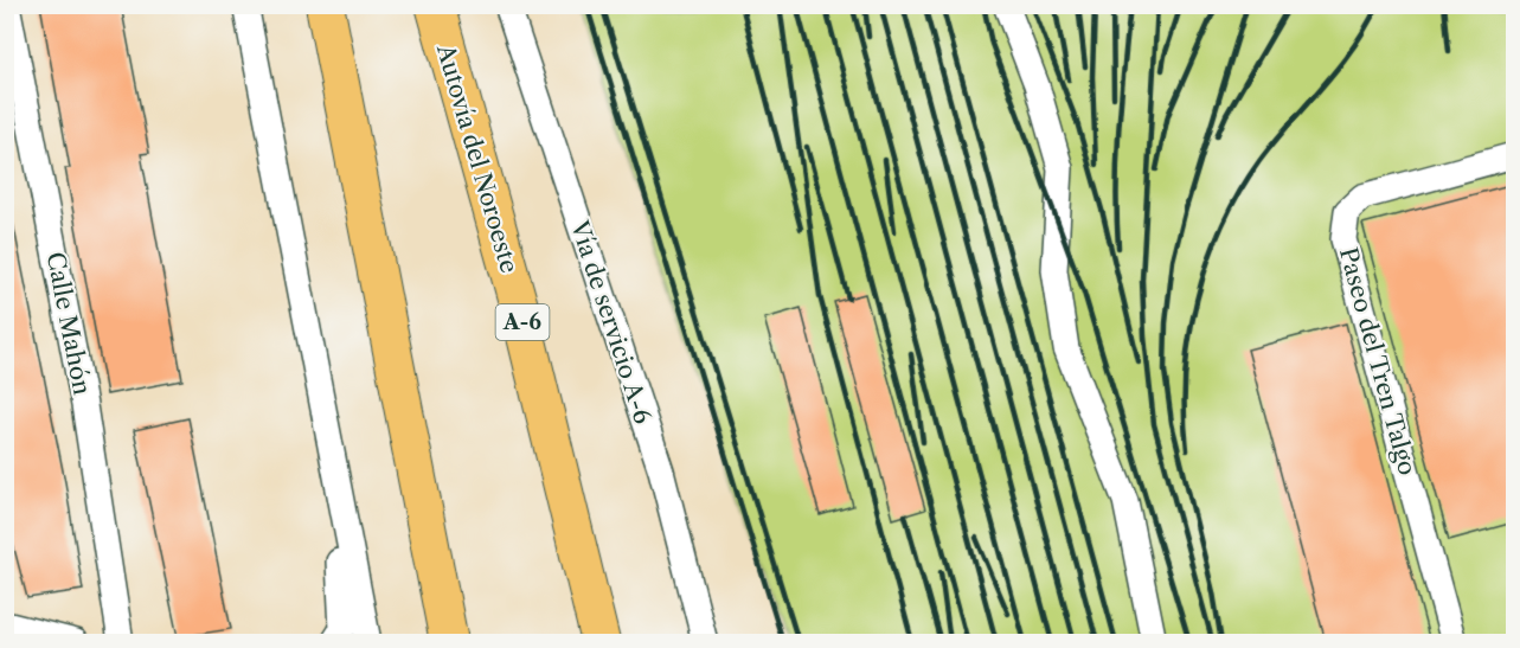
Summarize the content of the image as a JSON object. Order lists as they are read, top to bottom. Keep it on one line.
{"streets":{"highway":["Autovía del Noroeste","A-6"],"street":["Vía de servicio A-6","Calle Mahón","Paseo del Tren Talgo"]}}
